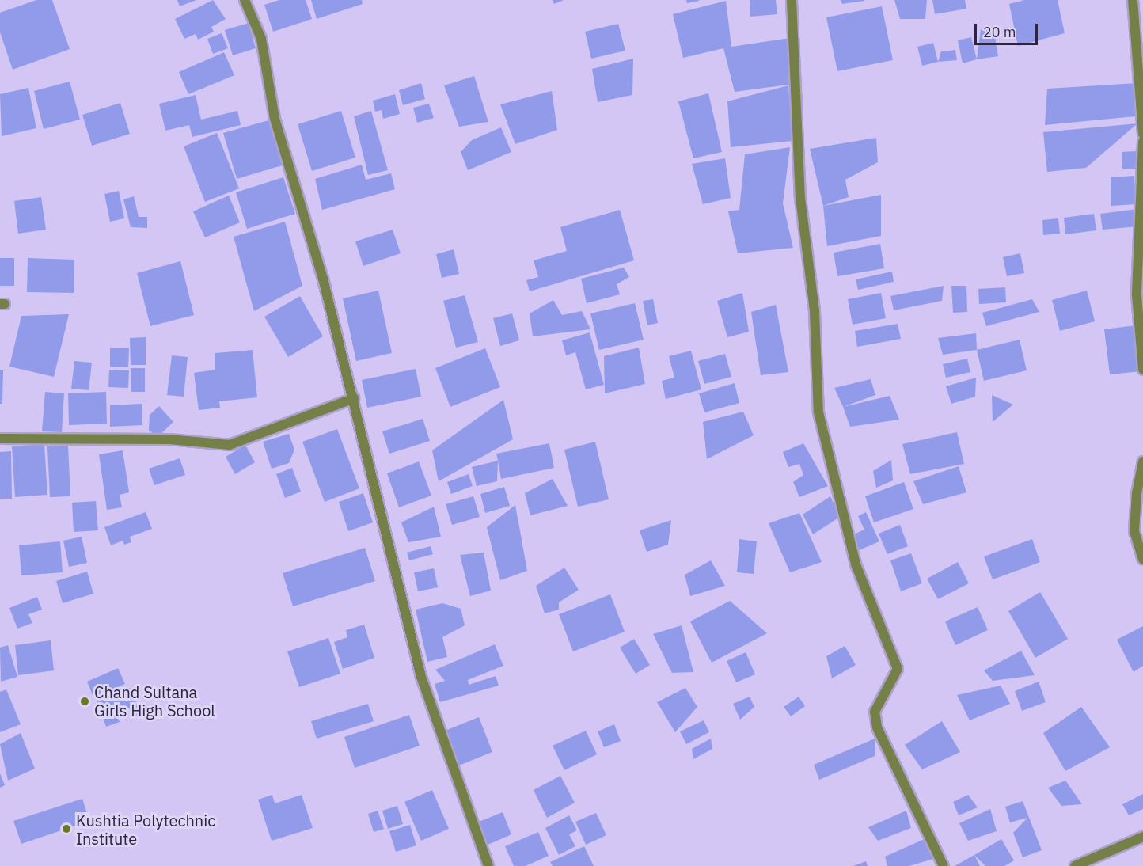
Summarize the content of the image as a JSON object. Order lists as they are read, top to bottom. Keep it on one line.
{"places":["Chand Sultana Girls High School","Kushtia Polytechnic Institute"],"scale_bar":"20 m"}
